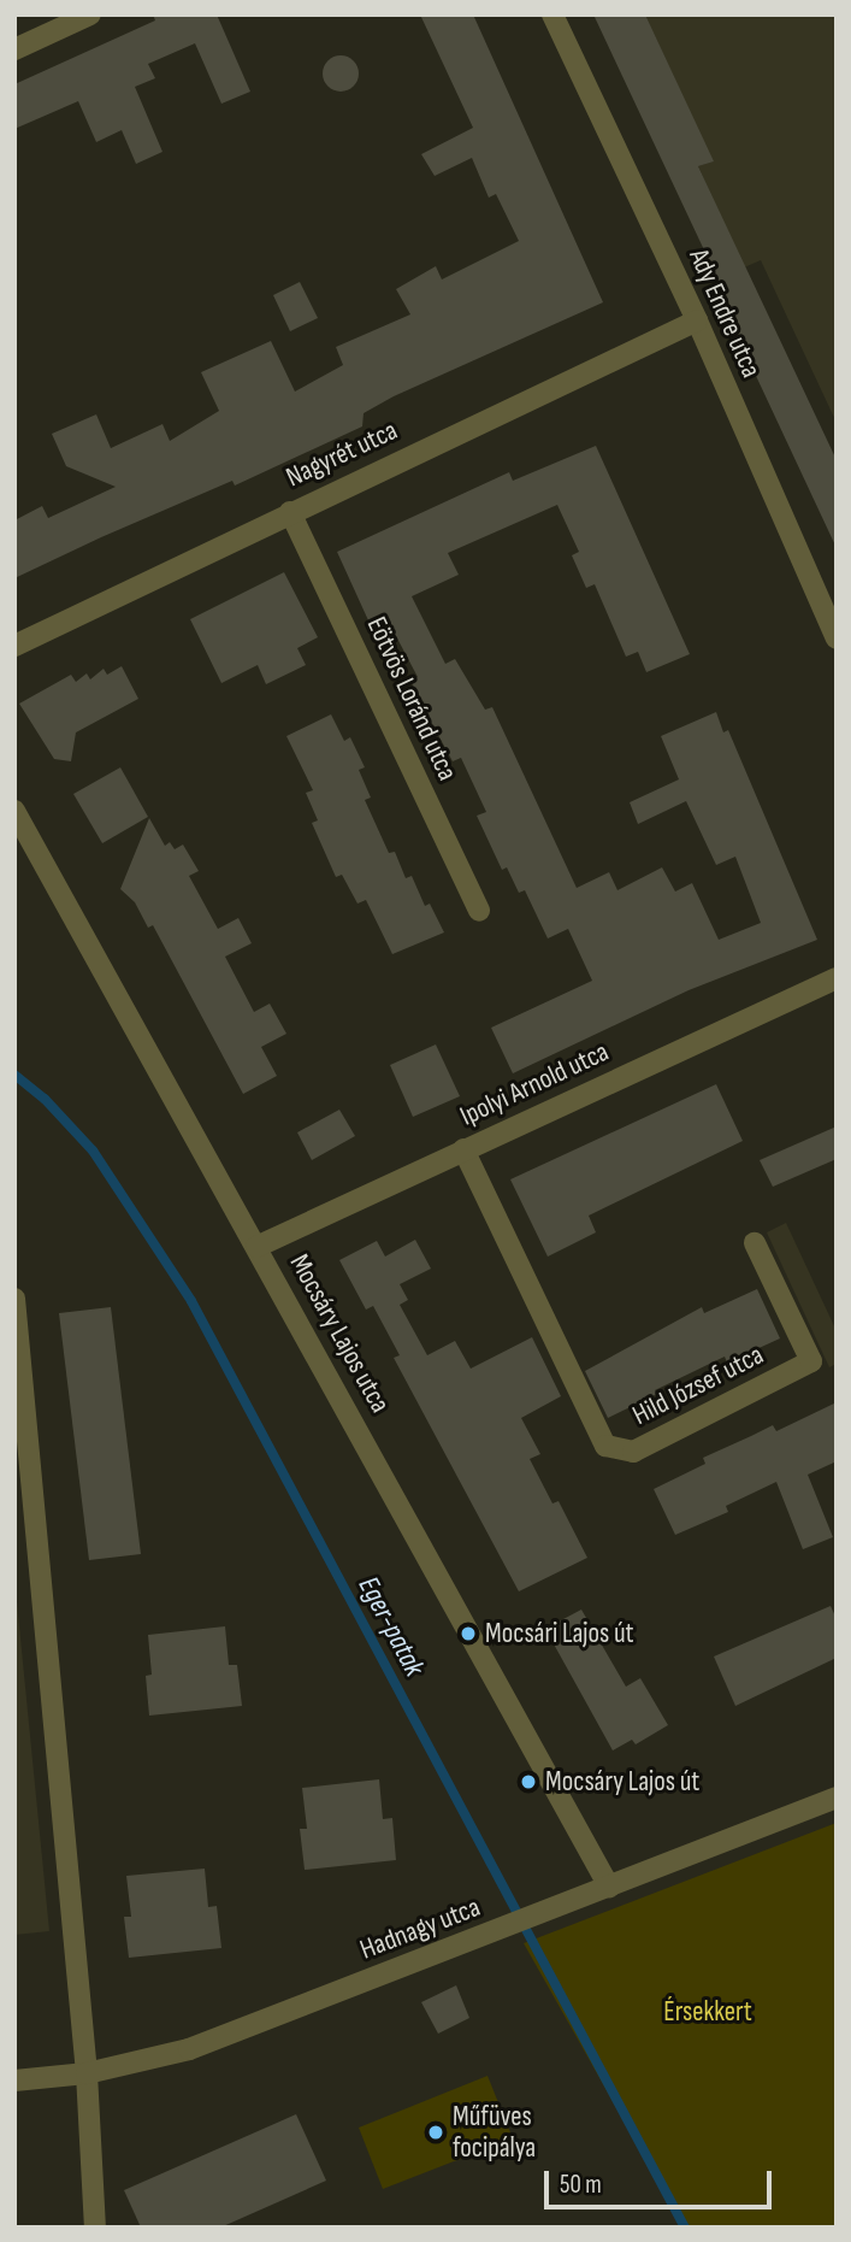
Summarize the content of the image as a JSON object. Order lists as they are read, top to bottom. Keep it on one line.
{"streets":{"street":["Ady Endre utca","Nagyrét utca","Eötvös Loránd utca","Ipolyi Arnold utca","Mocsáry Lajos utca","Hild József utca","Hadnagy utca"]},"crossings":[["Ady Endre utca","Nagyrét utca"],["Nagyrét utca","Eötvös Loránd utca"],["Ipolyi Arnold utca","Mocsáry Lajos utca"],["Ipolyi Arnold utca","Hild József utca"],["Mocsáry Lajos utca","Hadnagy utca"]],"water":["Eger-patak"],"parks":["Érsekkert"],"places":["Mocsári Lajos út","Mocsáry Lajos út","Műfüves focipálya"],"scale_bar":"50 m"}
